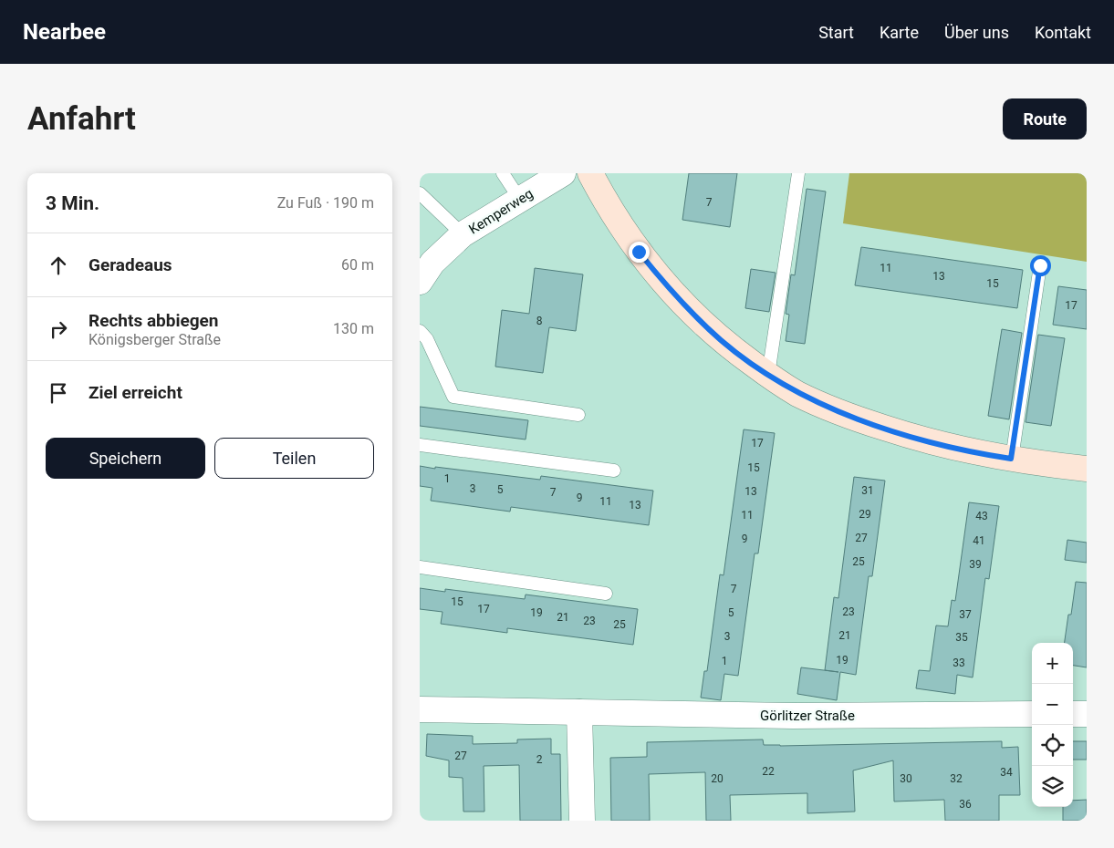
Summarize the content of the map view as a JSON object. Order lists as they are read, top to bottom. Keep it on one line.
{"streets":{"street":["Kemperweg","Görlitzer Straße"]},"house_numbers":["7","11","13","15","17","8","17","15","1","3","5","31","13","7","9","11","13","29","11","43","27","9","41","25","39","7","15","17","23","19","5","37","21","23","25","21","3","35","19","1","33","27","2","22","34","20","30","32","36"],"page":{"header":"Nearbee","nav":["Start","Karte","Über uns","Kontakt"],"buttons":["Route",["Speichern","Teilen"]],"title":"Anfahrt","heading":["3 Min.","Zu Fuß · 190 m"],"list":[["Geradeaus","60 m"],["Rechts abbiegen","Königsberger Straße","130 m"],"Ziel erreicht"],"map_buttons":["+","−"]}}
